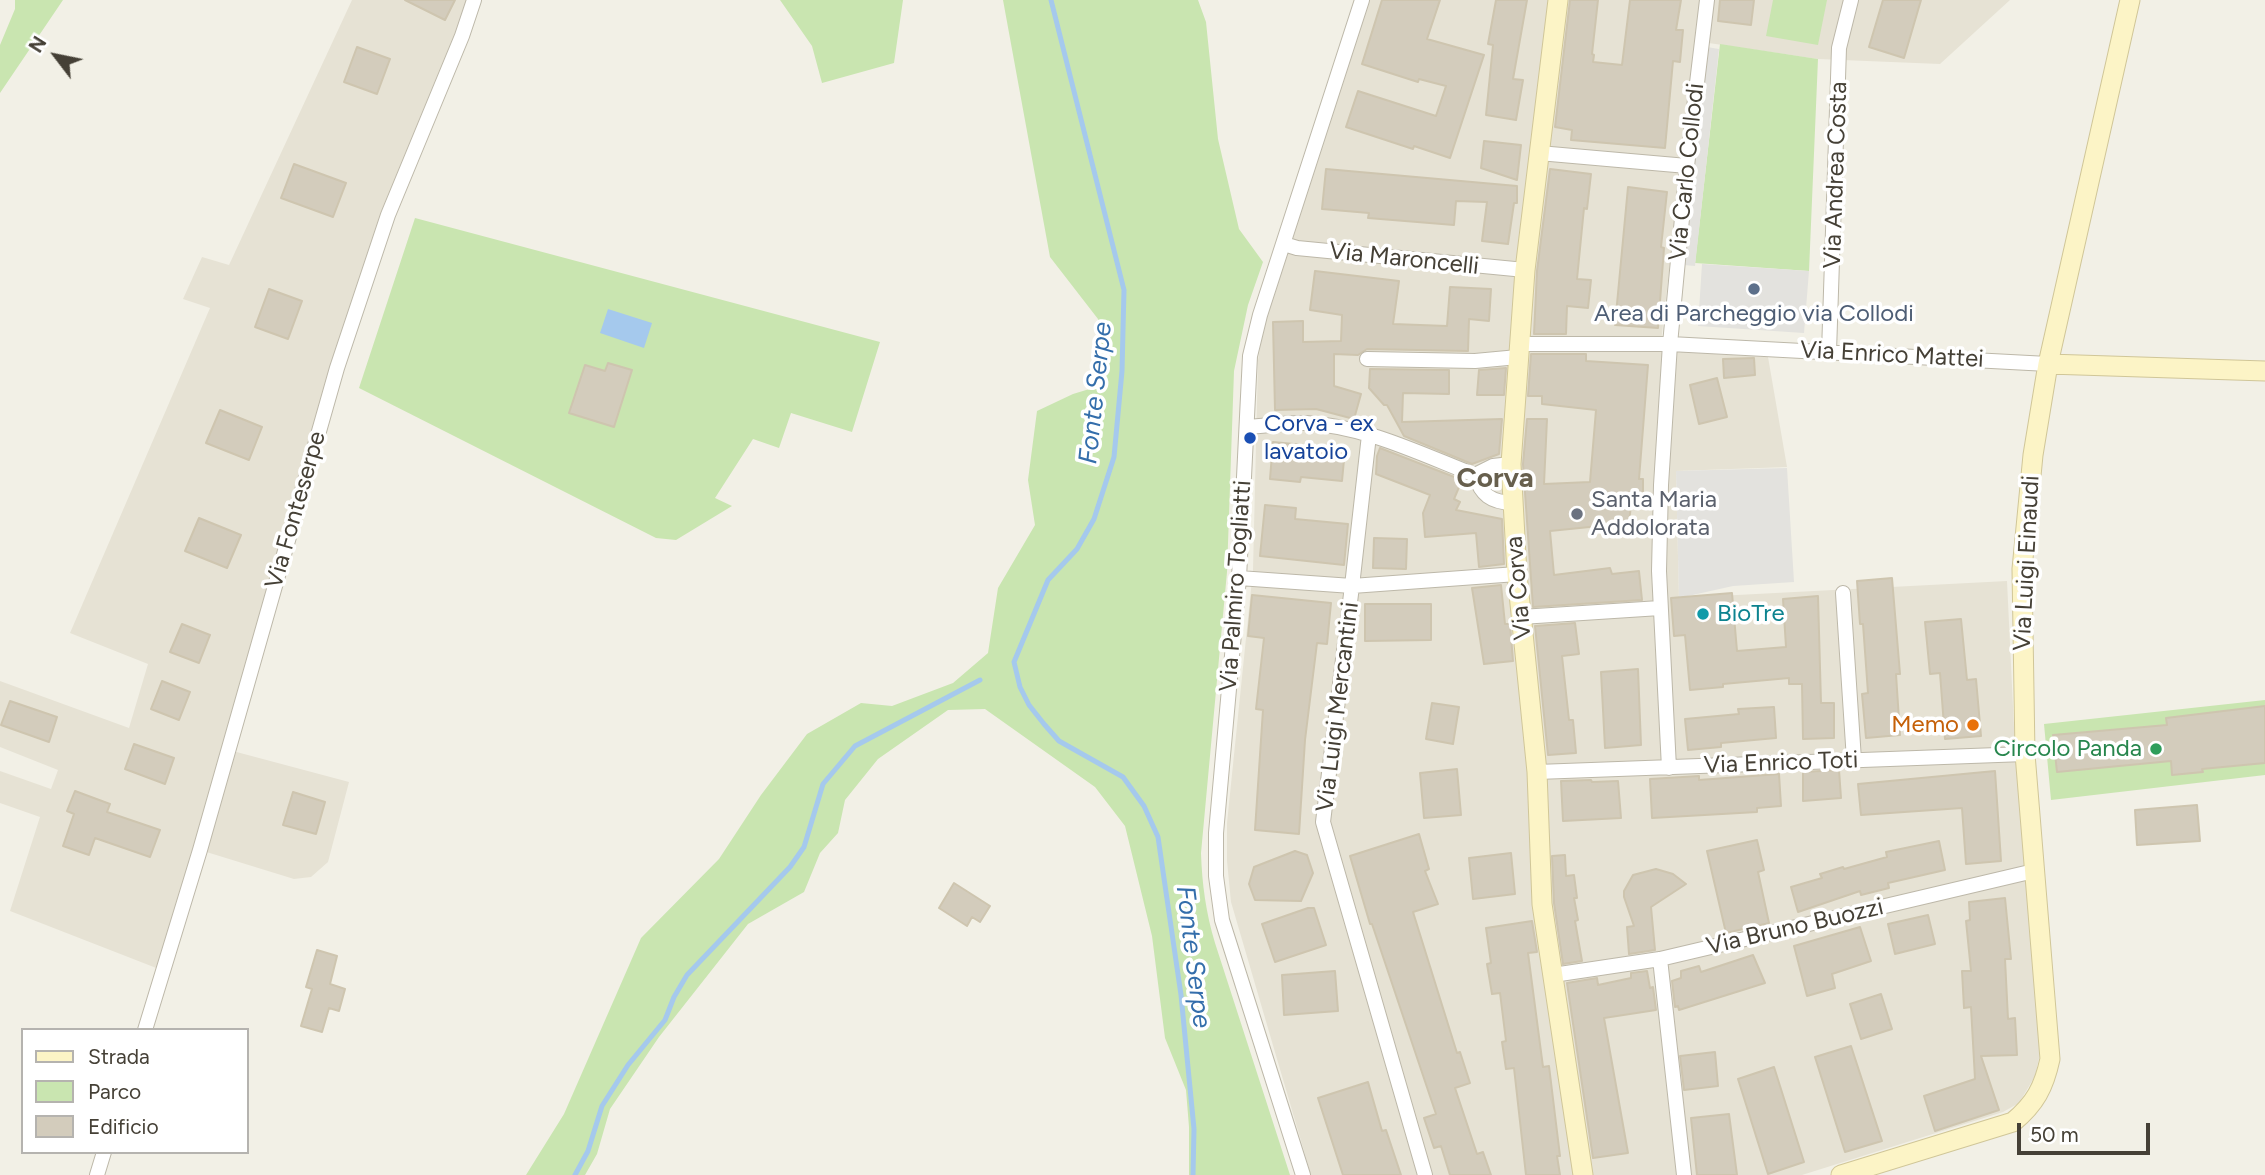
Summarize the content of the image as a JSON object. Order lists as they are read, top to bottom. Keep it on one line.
{"streets":{"street":["Via Carlo Collodi","Via Andrea Costa","Via Maroncelli","Via Enrico Mattei","Via Fonteserpe","Via Luigi Einaudi","Via Palmiro Togliatti","Via Corva","Via Luigi Mercantini","Via Enrico Toti","Via Bruno Buozzi"]},"crossings":[["Via Carlo Collodi","Via Enrico Mattei"],["Via Carlo Collodi","Via Enrico Toti"],["Via Andrea Costa","Via Enrico Mattei"],["Via Maroncelli","Via Palmiro Togliatti"],["Via Maroncelli","Via Corva"],["Via Enrico Mattei","Via Luigi Einaudi"],["Via Enrico Mattei","Via Corva"],["Via Luigi Einaudi","Via Enrico Toti"],["Via Luigi Einaudi","Via Bruno Buozzi"],["Via Corva","Via Enrico Toti"],["Via Corva","Via Bruno Buozzi"]],"districts":["Corva"],"water":["Fonte Serpe"],"places":["Area di Parcheggio via Collodi","Corva - ex lavatoio","Santa Maria Addolorata","BioTre","Memo","Circolo Panda"],"legend":["Strada","Parco","Edificio"],"scale_bar":"50 m","north":"top left"}
